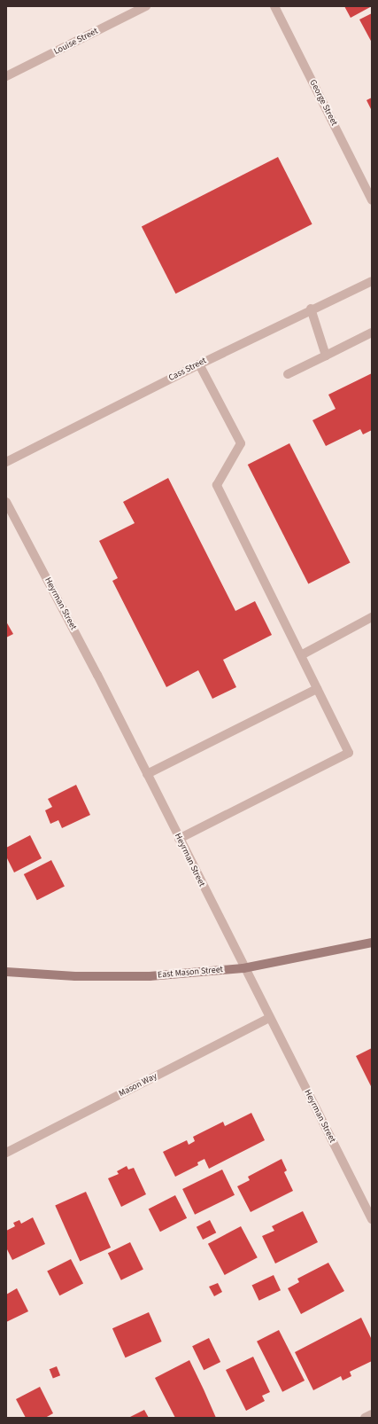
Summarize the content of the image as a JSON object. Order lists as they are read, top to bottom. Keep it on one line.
{"streets":{"main road":["East Mason Street"],"street":["Louise Street","George Street","Cass Street","Heyrman Street","Mason Way"]},"crossings":[["Heyrman Street","East Mason Street"],["Heyrman Street","Mason Way"]]}
